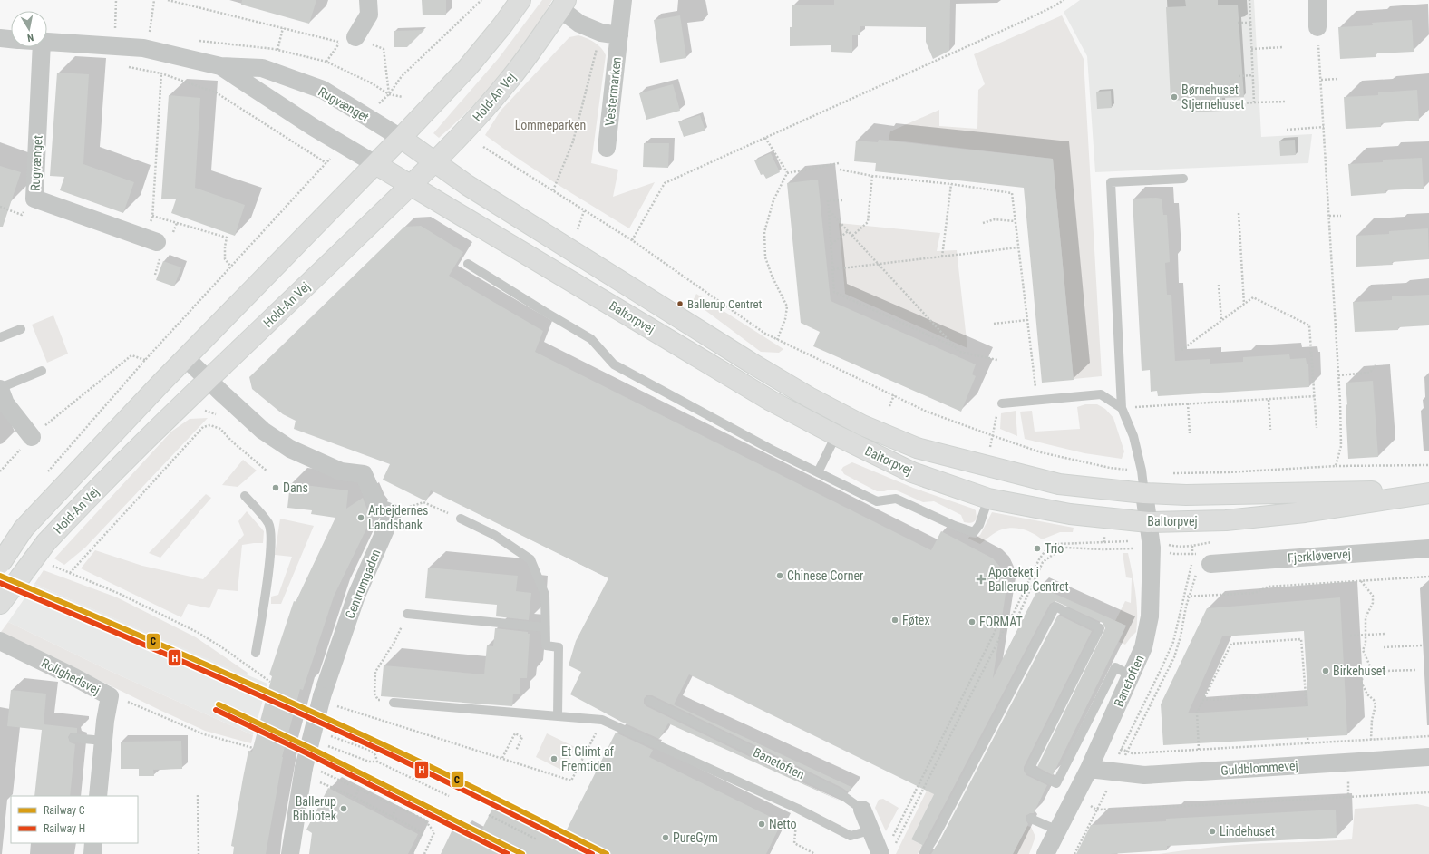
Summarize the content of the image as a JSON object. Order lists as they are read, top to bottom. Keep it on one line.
{"streets":{"street":["Vestermarken","Hold-An Vej","Rugvænget","Baltorpvej","Fjerkløvervej","Centrumgaden","Rolighedsvej","Banetoften","Guldblommevej"]},"crossings":[["Hold-An Vej","Rugvænget"],["Hold-An Vej","Baltorpvej"],["Hold-An Vej","Centrumgaden"],["Rugvænget","Baltorpvej"],["Baltorpvej","Banetoften"],["Banetoften","Guldblommevej"]],"parks":["Lommeparken"],"places":{"other":["Børnehuset Stjernehuset","Ballerup Centret","Dans","Arbejdernes Landsbank","Trio","Chinese Corner","Føtex","FORMAT","Birkehuset","Et Glimt af Fremtiden","Ballerup Bibliotek","Netto","Lindehuset","PureGym"],"health":["Apoteket i Ballerup Centret"]},"lines":["rail line C","rail line H"],"legend":["Railway C","Railway H"],"north":"bottom"}
